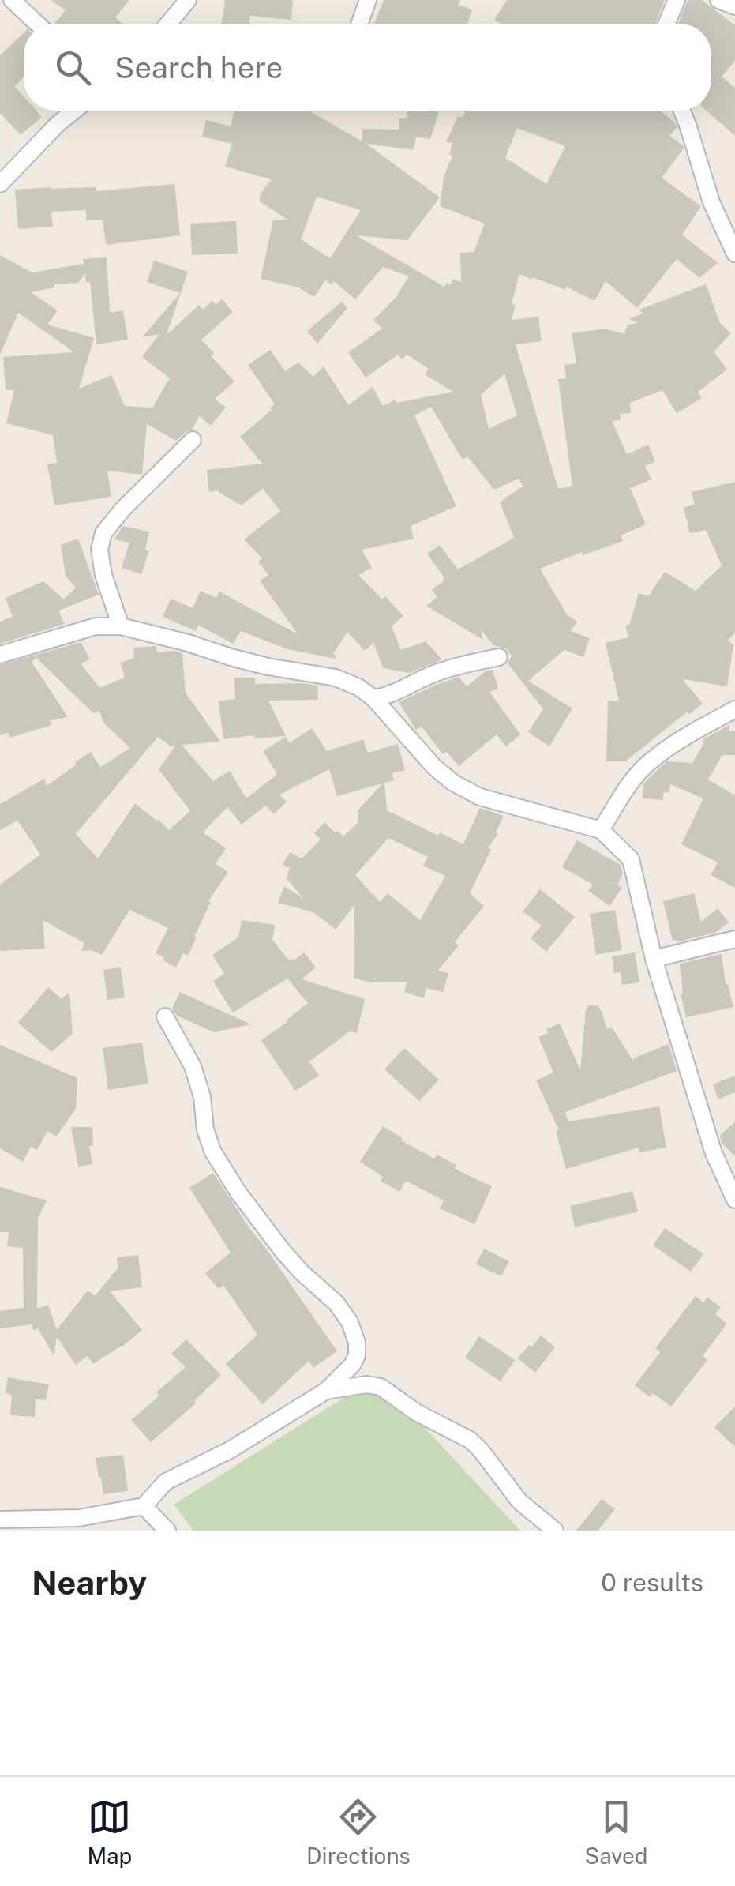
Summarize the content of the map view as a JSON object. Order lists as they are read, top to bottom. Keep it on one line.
{"page":{"search":"Search here","heading":["Nearby","0 results"],"nav":["Map","Directions","Saved"]}}
